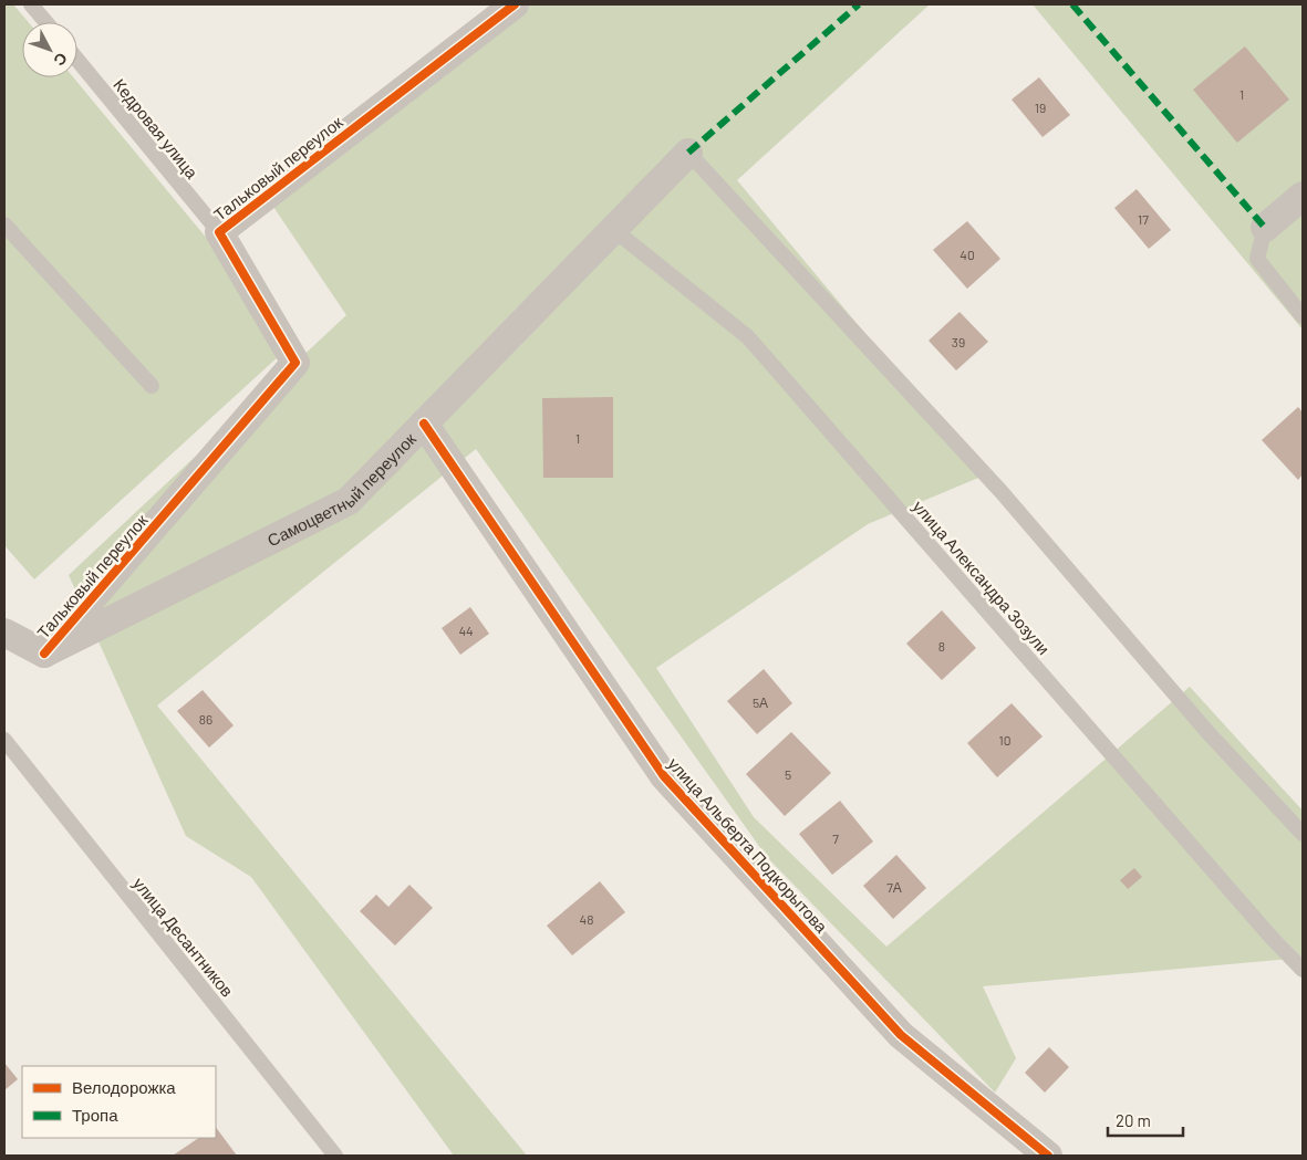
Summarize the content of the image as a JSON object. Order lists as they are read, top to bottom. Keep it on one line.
{"streets":{"street":["Тальковый переулок","Самоцветный переулок","улица Альберта Подкорытова"],"lane":["Кедровая улица","улица Александра Зозули","улица Десантников"]},"crossings":[["Кедровая улица","Тальковый переулок"],["Тальковый переулок","Самоцветный переулок"],["Самоцветный переулок","улица Александра Зозули"],["Самоцветный переулок","улица Альберта Подкорытова"]],"house_numbers":["1","19","17","40","39","1","44","8","5А","86","10","5","7","7А","48"],"legend":["Велодорожка","Тропа"],"scale_bar":"20 m","north":"bottom right"}
